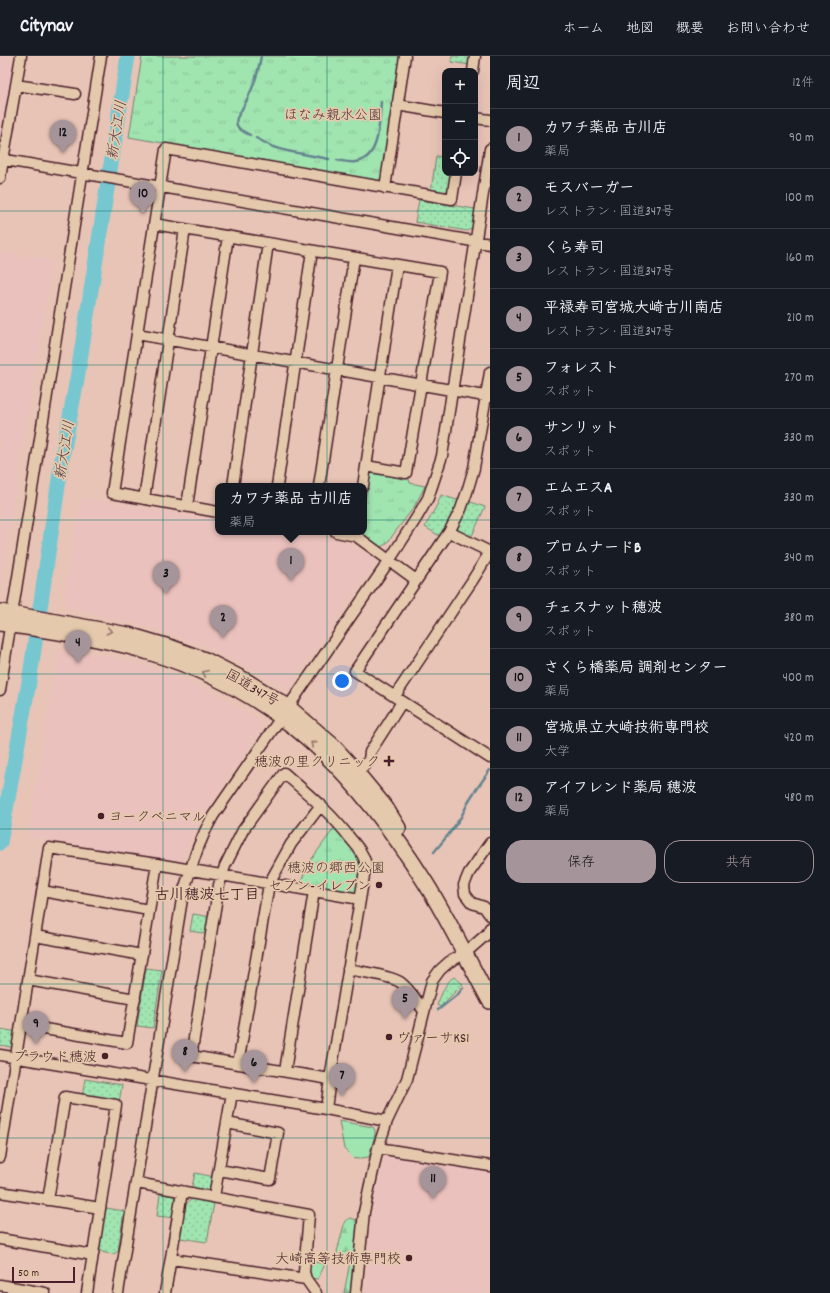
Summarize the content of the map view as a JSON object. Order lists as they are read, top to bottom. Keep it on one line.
{"streets":{"highway":["国道347号"]},"districts":["古川穂波七丁目"],"water":["新大江川"],"parks":["ほなみ親水公園","穂波の郷西公園"],"places":{"health":["穂波の里クリニック"],"other":["ヨークベニマル","セブン-イレブン","ヴァーサKS1","プラウド穂波","大崎高等技術専門校"]},"scale_bar":"50 m","page":{"header":"Citynav","nav":["ホーム","地図","概要","お問い合わせ"],"heading":["周辺","12件"],"map_buttons":["+","−"],"list":[{"mark":"1","name":"カワチ薬品 古川店","note":"薬局","value":"90 m"},{"mark":"2","name":"モスバーガー","note":"レストラン · 国道347号","value":"100 m"},{"mark":"3","name":"くら寿司","note":"レストラン · 国道347号","value":"160 m"},{"mark":"4","name":"平禄寿司宮城大崎古川南店","note":"レストラン · 国道347号","value":"210 m"},{"mark":"5","name":"フォレスト","note":"スポット","value":"270 m"},{"mark":"6","name":"サンリット","note":"スポット","value":"330 m"},{"mark":"7","name":"エムエスA","note":"スポット","value":"330 m"},{"mark":"8","name":"プロムナードB","note":"スポット","value":"340 m"},{"mark":"9","name":"チェスナット穂波","note":"スポット","value":"380 m"},{"mark":"10","name":"さくら橋薬局 調剤センター","note":"薬局","value":"400 m"},{"mark":"11","name":"宮城県立大崎技術専門校","note":"大学","value":"420 m"},{"mark":"12","name":"アイフレンド薬局 穂波","note":"薬局","value":"480 m"}],"pins":["12","10","1","3","2","4","5","9","8","6","7","11"],"popup":["カワチ薬品 古川店","薬局"],"buttons":["保存","共有"],"scale":"50 m"}}
